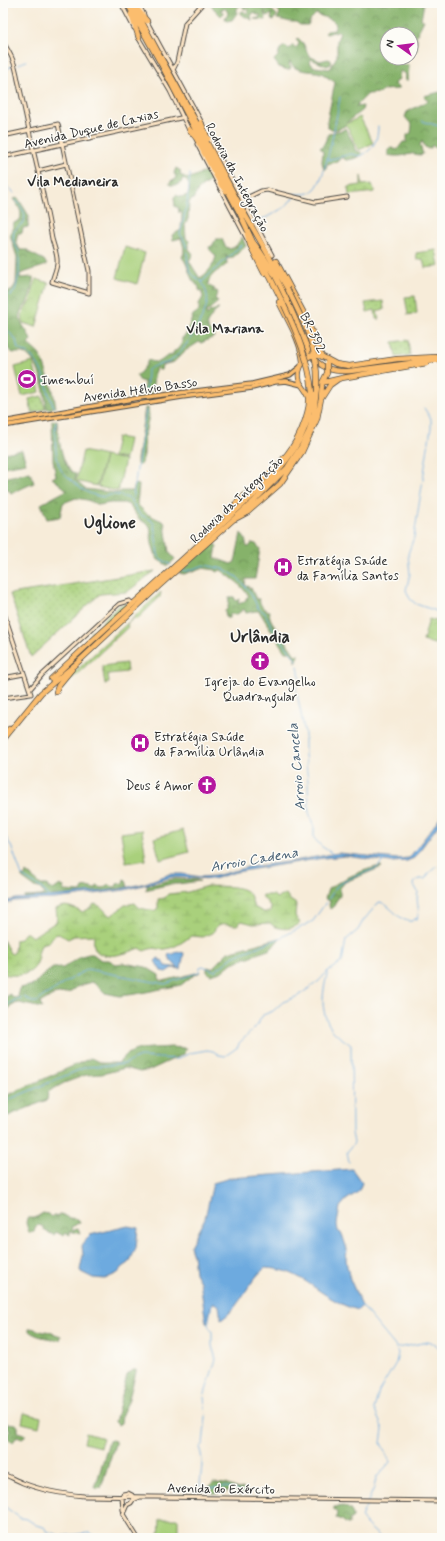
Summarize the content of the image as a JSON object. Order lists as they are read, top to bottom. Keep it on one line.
{"streets":{"highway":["Rodovia da Integração","BR-392"],"main road":["Avenida Hélvio Basso"],"street":["Avenida Duque de Caxias","Avenida do Exército"]},"crossings":[["Rodovia da Integração","BR-392"],["BR-392","Avenida Hélvio Basso"]],"districts":["Vila Medianeira","Vila Mariana","Uglione","Urlândia"],"water":["Arroio Cancela","Arroio Cadena"],"places":{"sports":["Imembuí"],"hospital":["Estratégia Saúde da Família Santos","Estratégia Saúde da Família Urlândia"],"church":["Igreja do Evangelho Quadrangular","Deus é Amor"]},"north":"left"}
